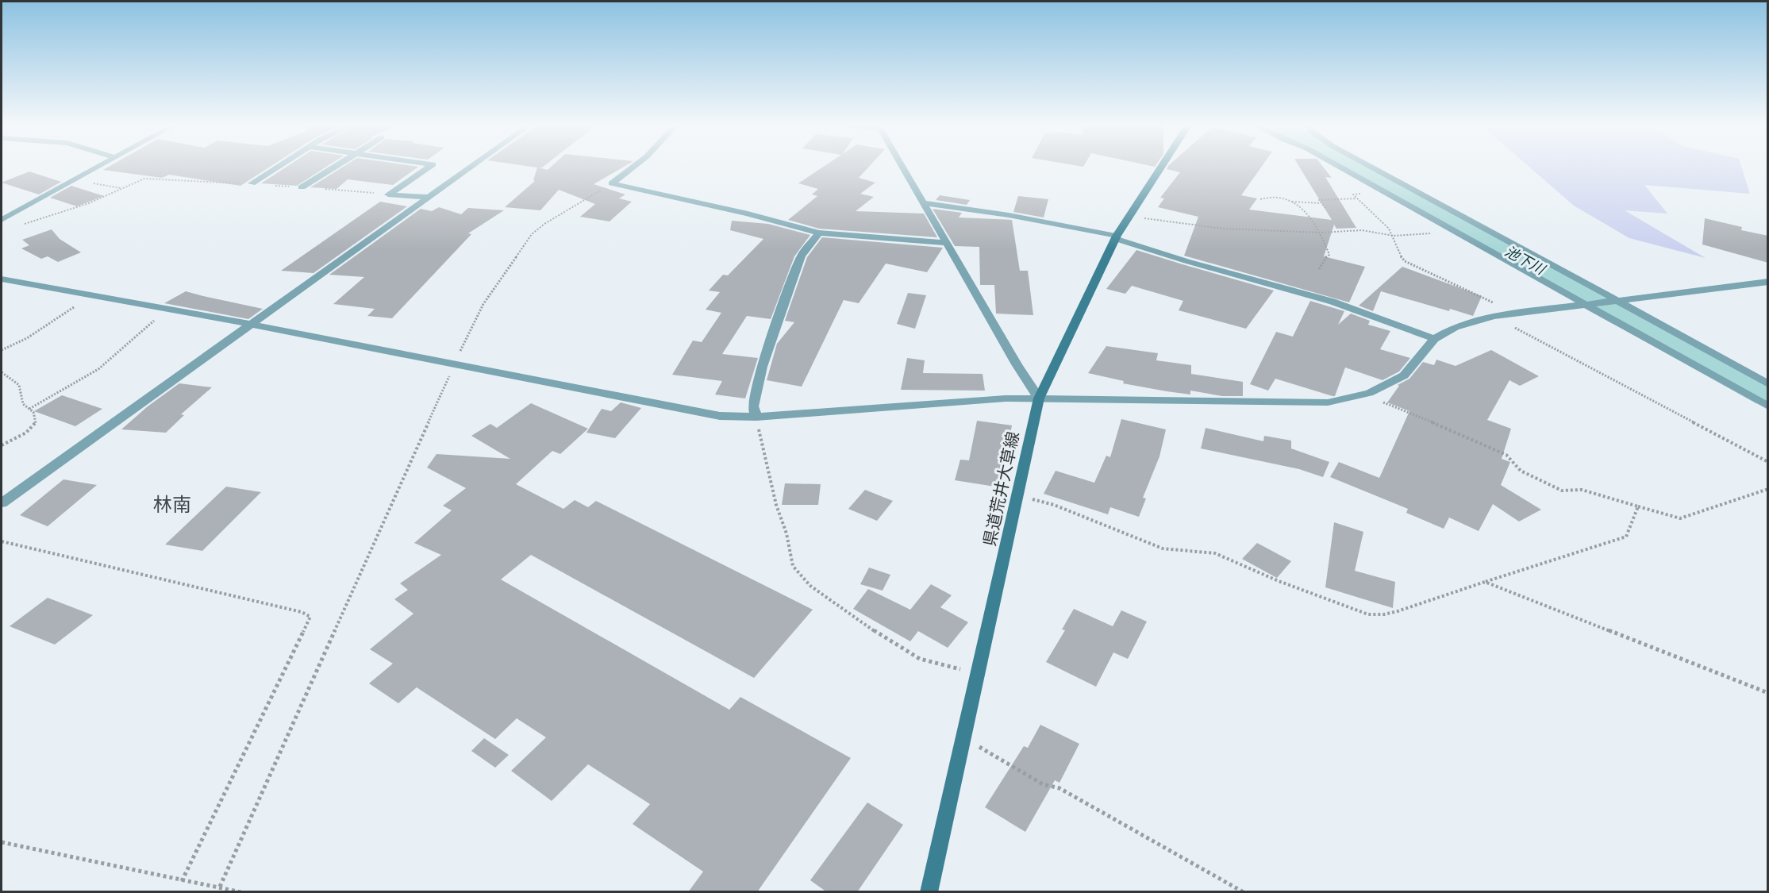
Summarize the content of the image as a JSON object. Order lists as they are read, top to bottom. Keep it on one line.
{"streets":{"main road":["県道荒井大草線"]},"districts":["林南"],"water":["池下川"]}
